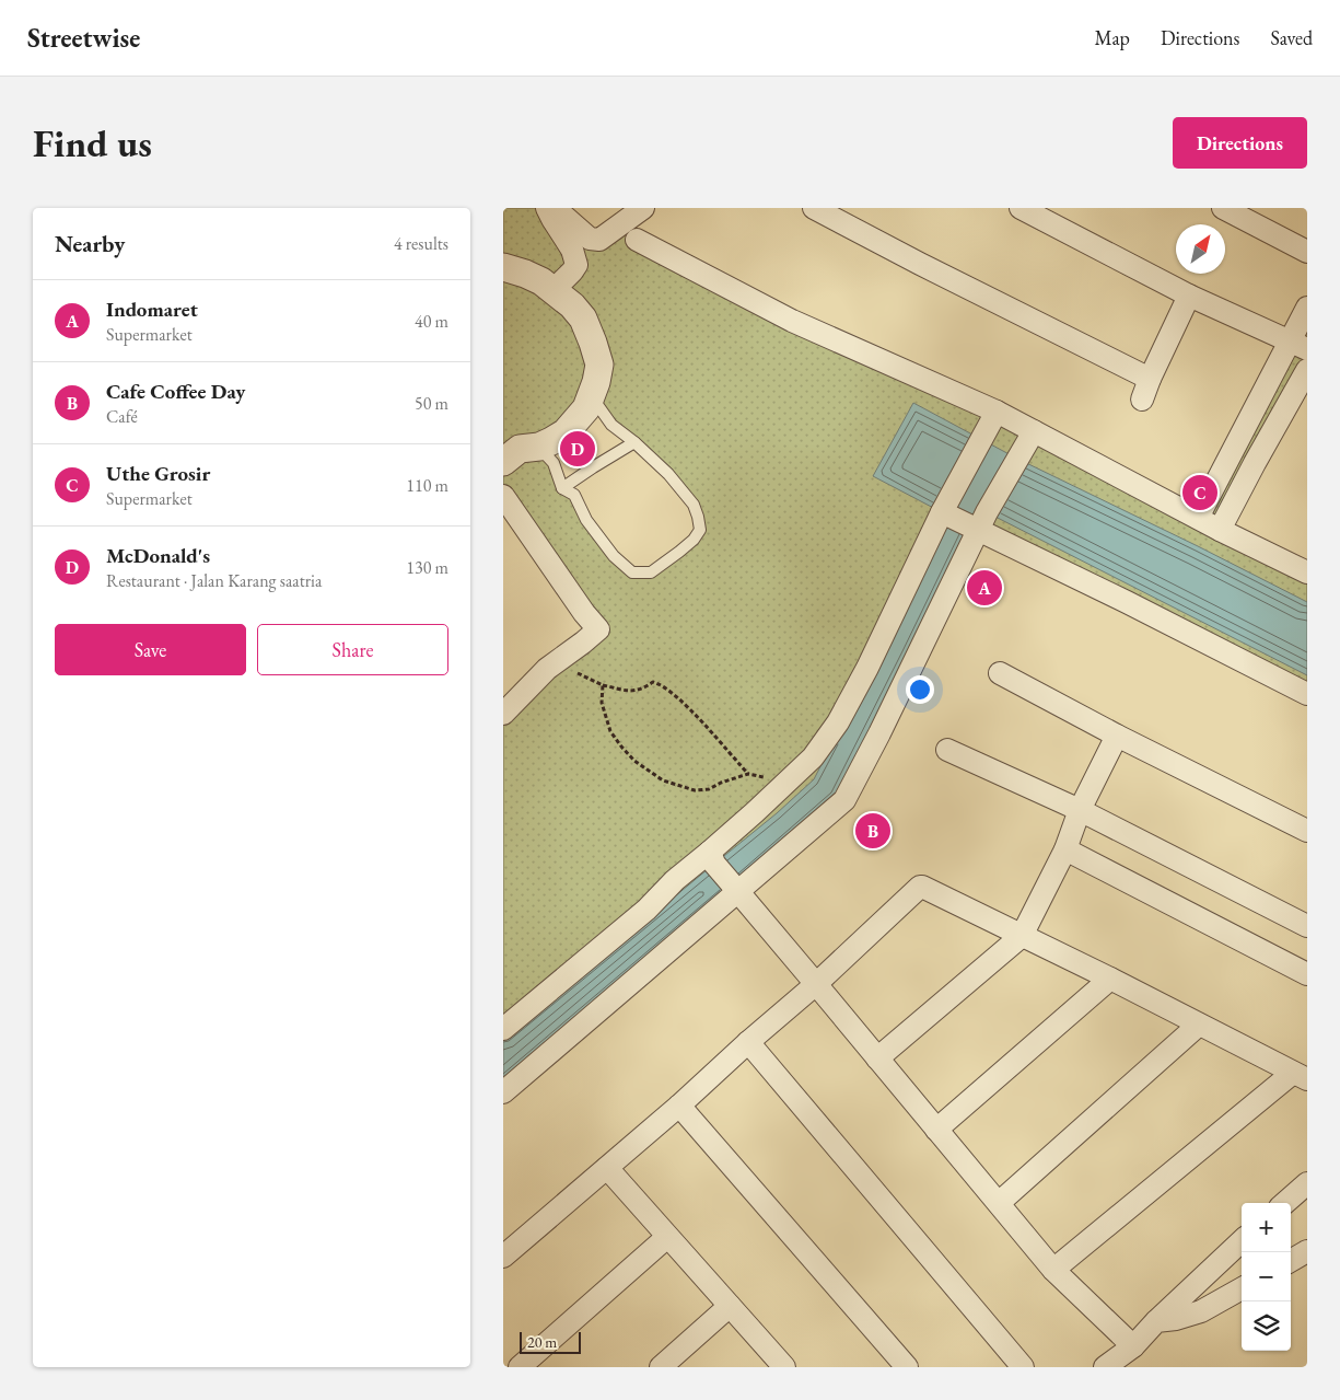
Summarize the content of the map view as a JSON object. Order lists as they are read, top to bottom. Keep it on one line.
{"scale_bar":"20 m","north":"top right","page":{"header":"Streetwise","nav":["Map","Directions","Saved"],"buttons":["Directions",["Save","Share"]],"title":"Find us","heading":["Nearby","4 results"],"list":[{"mark":"A","name":"Indomaret","note":"Supermarket","value":"40 m"},{"mark":"B","name":"Cafe Coffee Day","note":"Café","value":"50 m"},{"mark":"C","name":"Uthe Grosir","note":"Supermarket","value":"110 m"},{"mark":"D","name":"McDonald's","note":"Restaurant · Jalan Karang saatria","value":"130 m"}],"pins":["D","C","A","B"],"map_buttons":["+","−"],"scale":"20 m"}}
